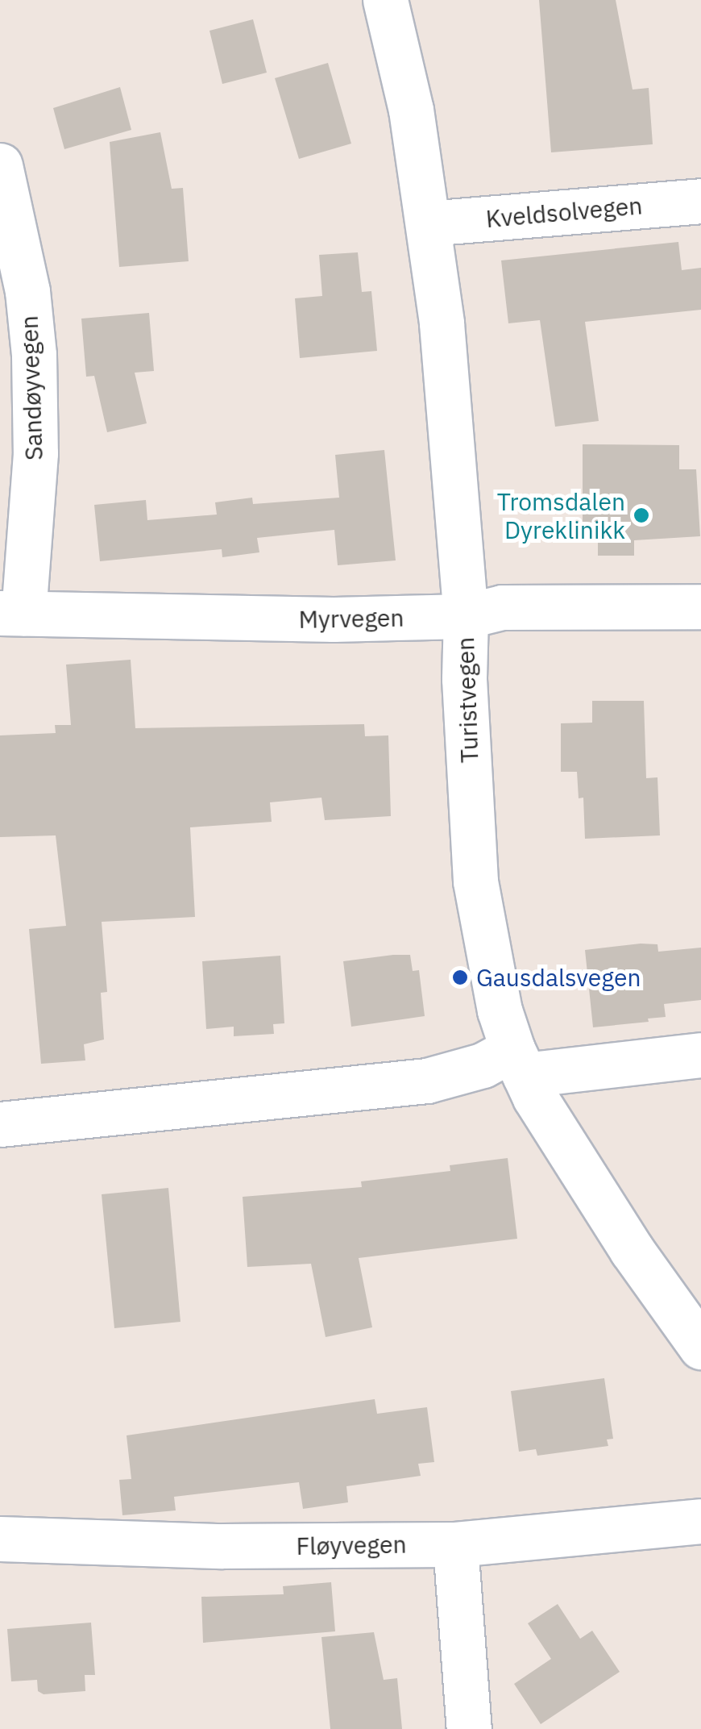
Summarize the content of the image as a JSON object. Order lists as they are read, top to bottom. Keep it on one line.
{"streets":{"street":["Kveldsolvegen","Sandøyvegen","Myrvegen","Turistvegen","Fløyvegen"]},"crossings":[["Kveldsolvegen","Turistvegen"],["Sandøyvegen","Myrvegen"],["Myrvegen","Turistvegen"]],"places":["Tromsdalen Dyreklinikk","Gausdalsvegen"]}
